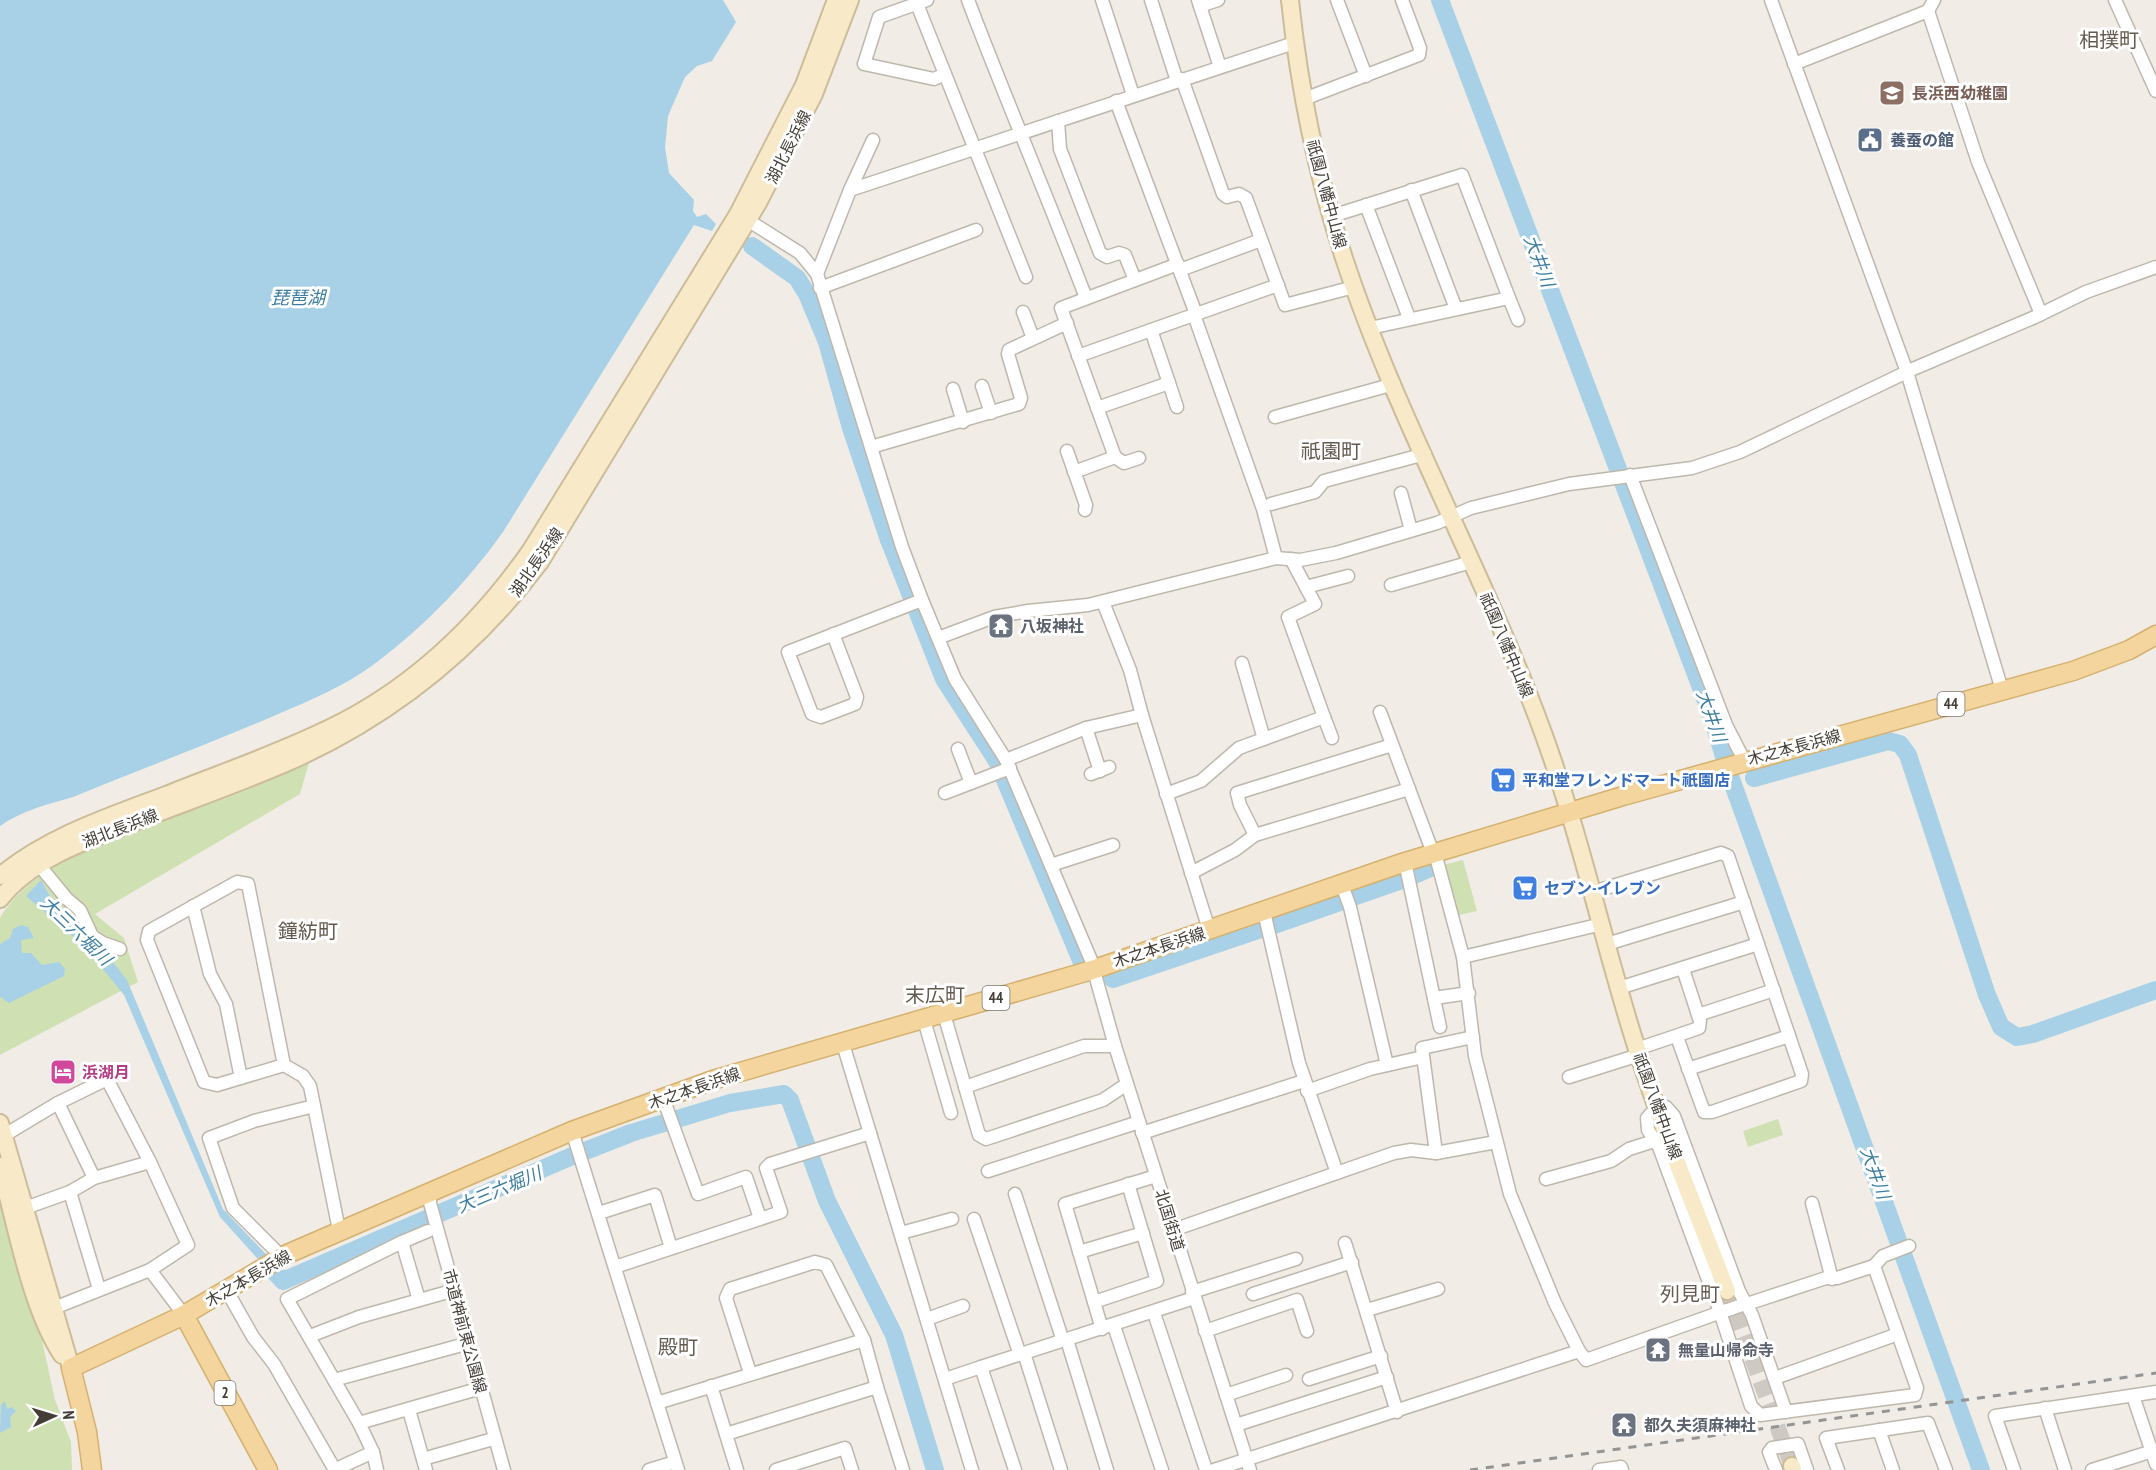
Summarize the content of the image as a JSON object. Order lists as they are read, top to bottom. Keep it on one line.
{"streets":{"main road":["湖北長浜線","祇園八幡中山線","44","木之本長浜線","2"],"street":["北国街道","市道神前東公園線"]},"crossings":[["祇園八幡中山線","木之本長浜線"],["木之本長浜線","北国街道"],["木之本長浜線","市道神前東公園線"],["木之本長浜線","2"]],"districts":["相撲町","祇園町","鐘紡町","末広町","列見町","殿町"],"water":["大井川","琵琶湖","大三六堀川"],"places":{"school or university":["長浜西幼稚園"],"public building":["養蚕の館"],"temple":["八坂神社","無量山帰命寺","都久夫須麻神社"],"supermarket":["平和堂フレンドマート祇園店","セブン-イレブン"],"hotel":["浜湖月"]},"north":"right"}
